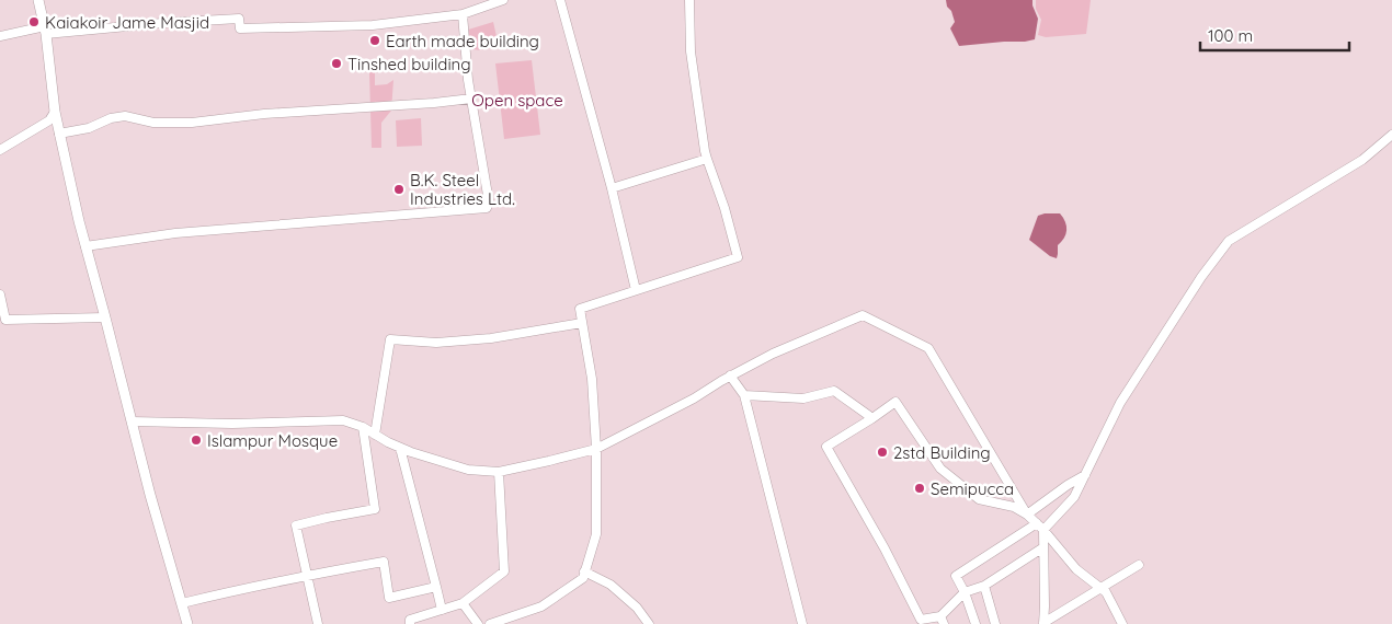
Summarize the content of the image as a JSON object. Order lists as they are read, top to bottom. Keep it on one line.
{"parks":["Open space"],"places":["Kaiakoir Jame Masjid","Earth made building","Tinshed building","B.K. Steel Industries Ltd.","Islampur Mosque","2std Building","Semipucca"],"scale_bar":"100 m"}
